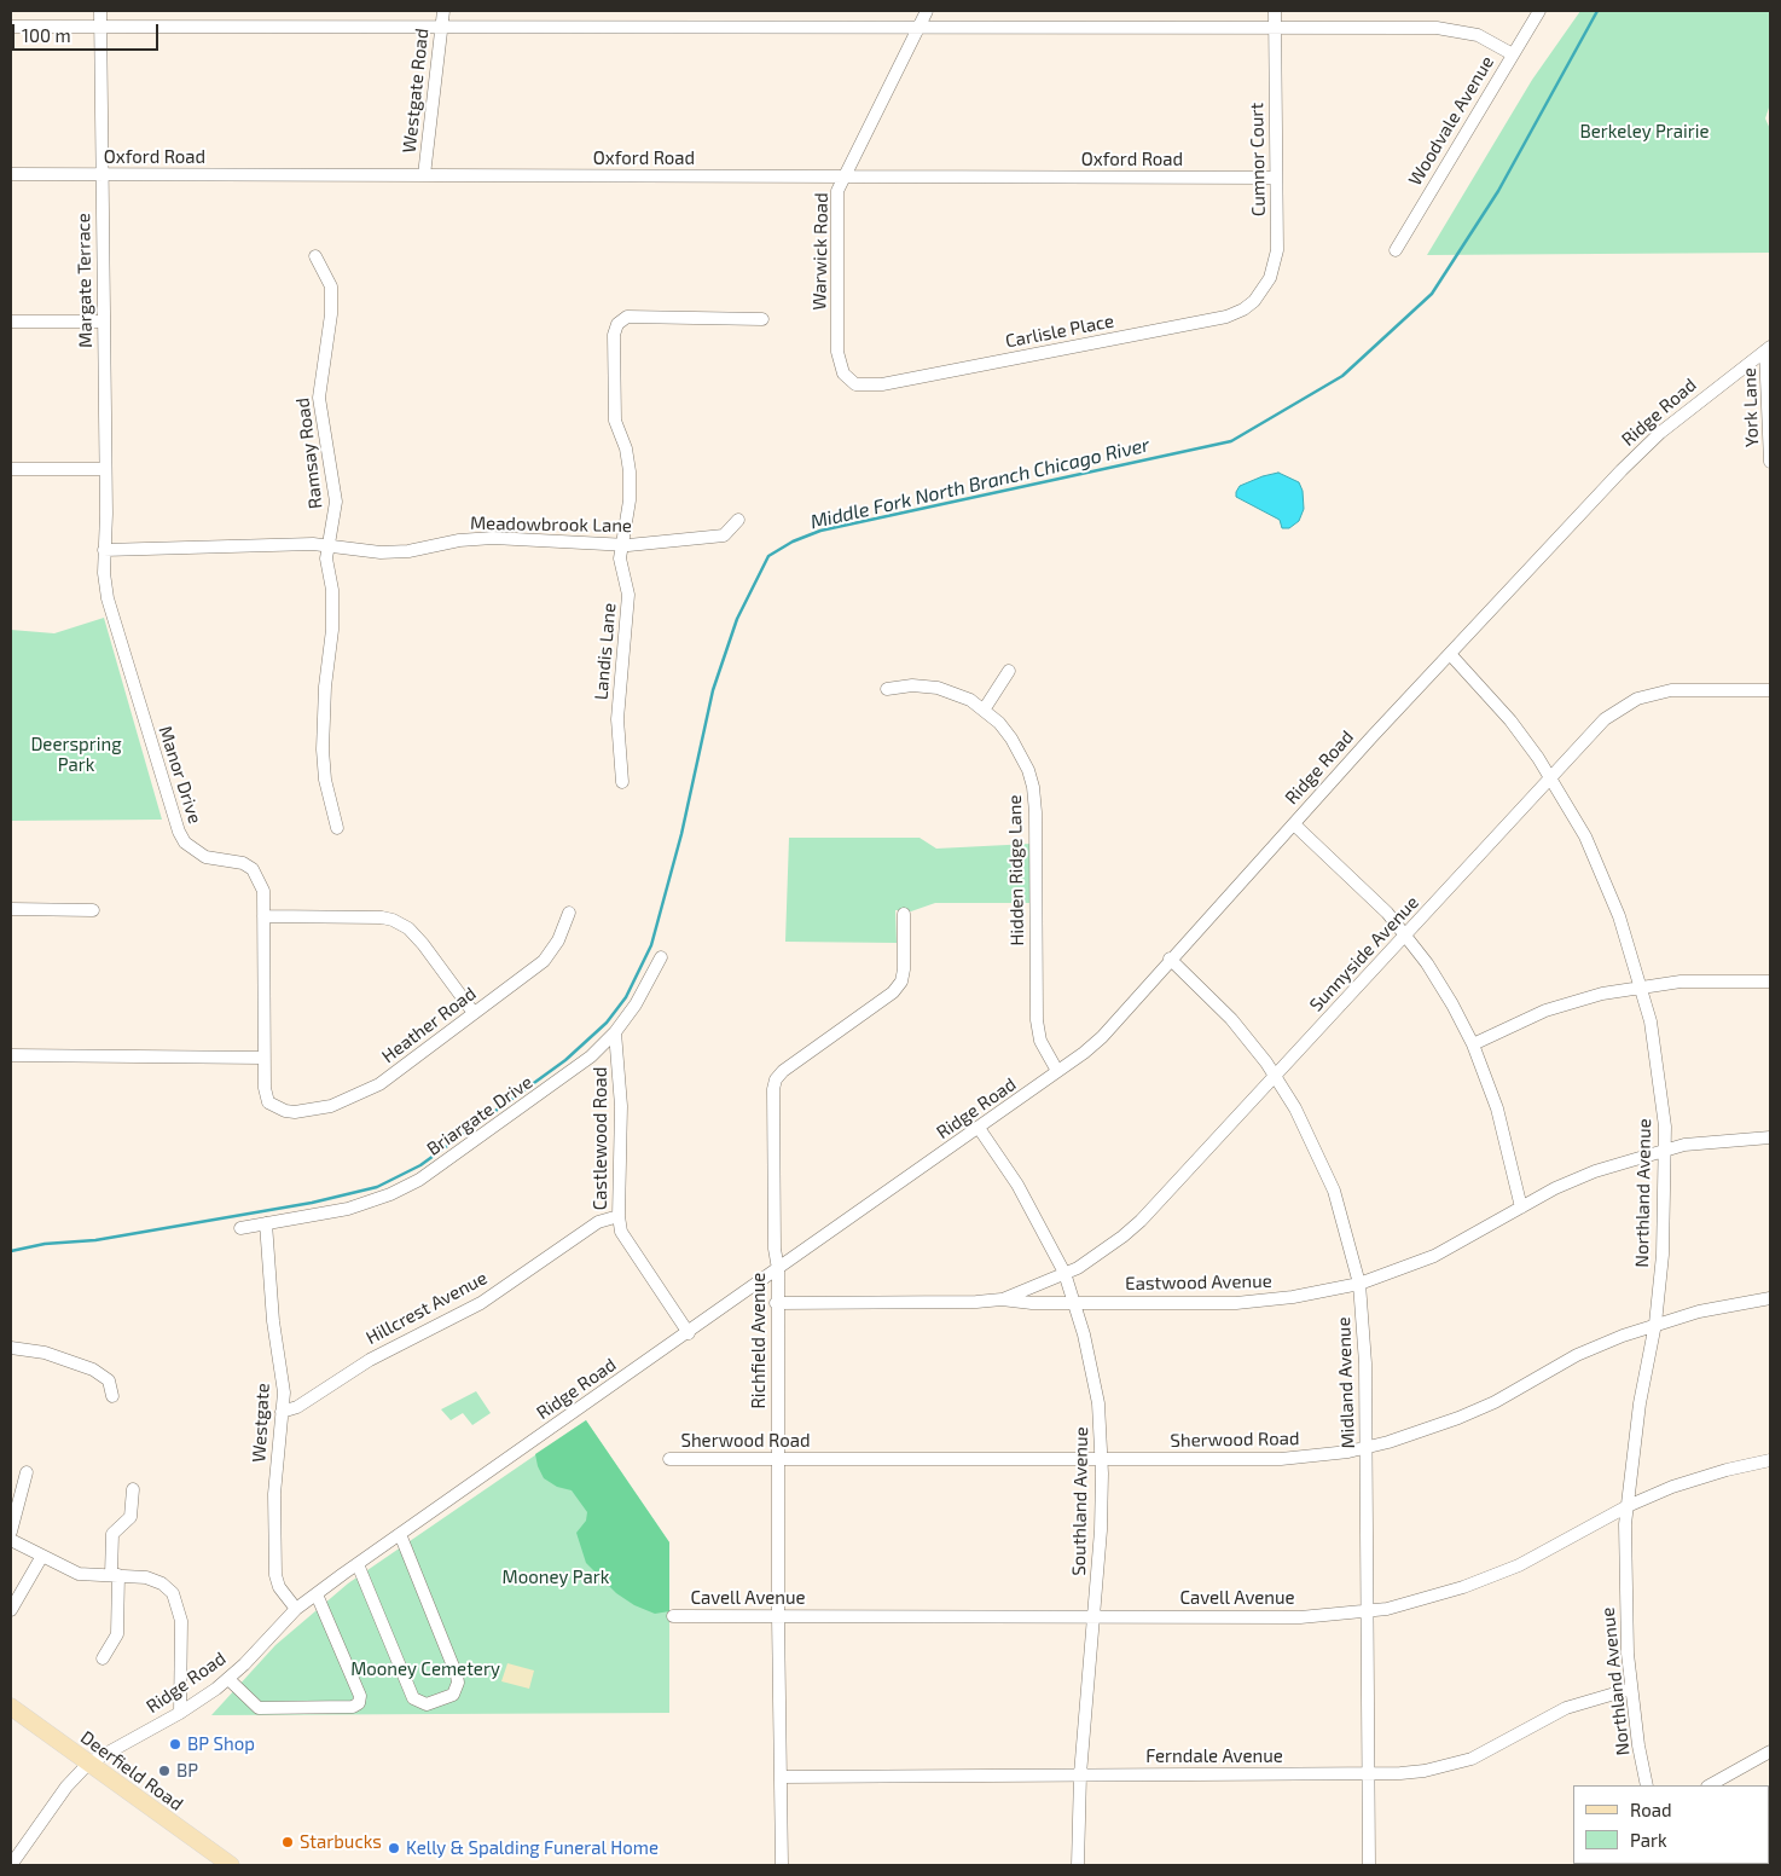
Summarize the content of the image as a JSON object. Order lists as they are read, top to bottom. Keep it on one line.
{"streets":{"main road":["Deerfield Road"],"street":["Westgate Road","Woodvale Avenue","Oxford Road","Cumnor Court","Warwick Road","Margate Terrace","Carlisle Place","York Lane","Ridge Road","Ramsay Road","Meadowbrook Lane","Landis Lane","Manor Drive","Hidden Ridge Lane","Sunnyside Avenue","Heather Road","Briargate Drive","Castlewood Road","Northland Avenue","Eastwood Avenue","Hillcrest Avenue","Richfield Avenue","Midland Avenue","Westgate","Sherwood Road","Southland Avenue","Cavell Avenue","Ferndale Avenue"]},"crossings":[["Westgate Road","Oxford Road"],["Oxford Road","Cumnor Court"],["Oxford Road","Warwick Road"],["Oxford Road","Margate Terrace"],["Cumnor Court","Carlisle Place"],["Warwick Road","Carlisle Place"],["Margate Terrace","Meadowbrook Lane"],["Margate Terrace","Manor Drive"],["York Lane","Ridge Road"],["Ridge Road","Hidden Ridge Lane"],["Ridge Road","Castlewood Road"],["Ridge Road","Northland Avenue"],["Ridge Road","Richfield Avenue"],["Ridge Road","Midland Avenue"],["Ridge Road","Westgate"],["Ridge Road","Southland Avenue"],["Ridge Road","Deerfield Road"],["Ramsay Road","Meadowbrook Lane"],["Meadowbrook Lane","Landis Lane"],["Meadowbrook Lane","Manor Drive"],["Manor Drive","Heather Road"],["Sunnyside Avenue","Northland Avenue"],["Sunnyside Avenue","Eastwood Avenue"],["Sunnyside Avenue","Midland Avenue"],["Sunnyside Avenue","Southland Avenue"],["Briargate Drive","Castlewood Road"],["Briargate Drive","Westgate"],["Castlewood Road","Hillcrest Avenue"],["Northland Avenue","Eastwood Avenue"],["Northland Avenue","Sherwood Road"],["Northland Avenue","Cavell Avenue"],["Northland Avenue","Ferndale Avenue"],["Eastwood Avenue","Richfield Avenue"],["Eastwood Avenue","Midland Avenue"],["Eastwood Avenue","Southland Avenue"],["Hillcrest Avenue","Westgate"],["Richfield Avenue","Sherwood Road"],["Richfield Avenue","Cavell Avenue"],["Richfield Avenue","Ferndale Avenue"],["Midland Avenue","Sherwood Road"],["Midland Avenue","Cavell Avenue"],["Midland Avenue","Ferndale Avenue"],["Sherwood Road","Southland Avenue"],["Southland Avenue","Cavell Avenue"],["Southland Avenue","Ferndale Avenue"]],"water":["Middle Fork North Branch Chicago River"],"parks":["Berkeley Prairie","Deerspring Park","Mooney Park","Mooney Cemetery"],"places":["BP Shop","BP","Starbucks","Kelly & Spalding Funeral Home"],"legend":["Road","Park"],"scale_bar":"100 m"}
